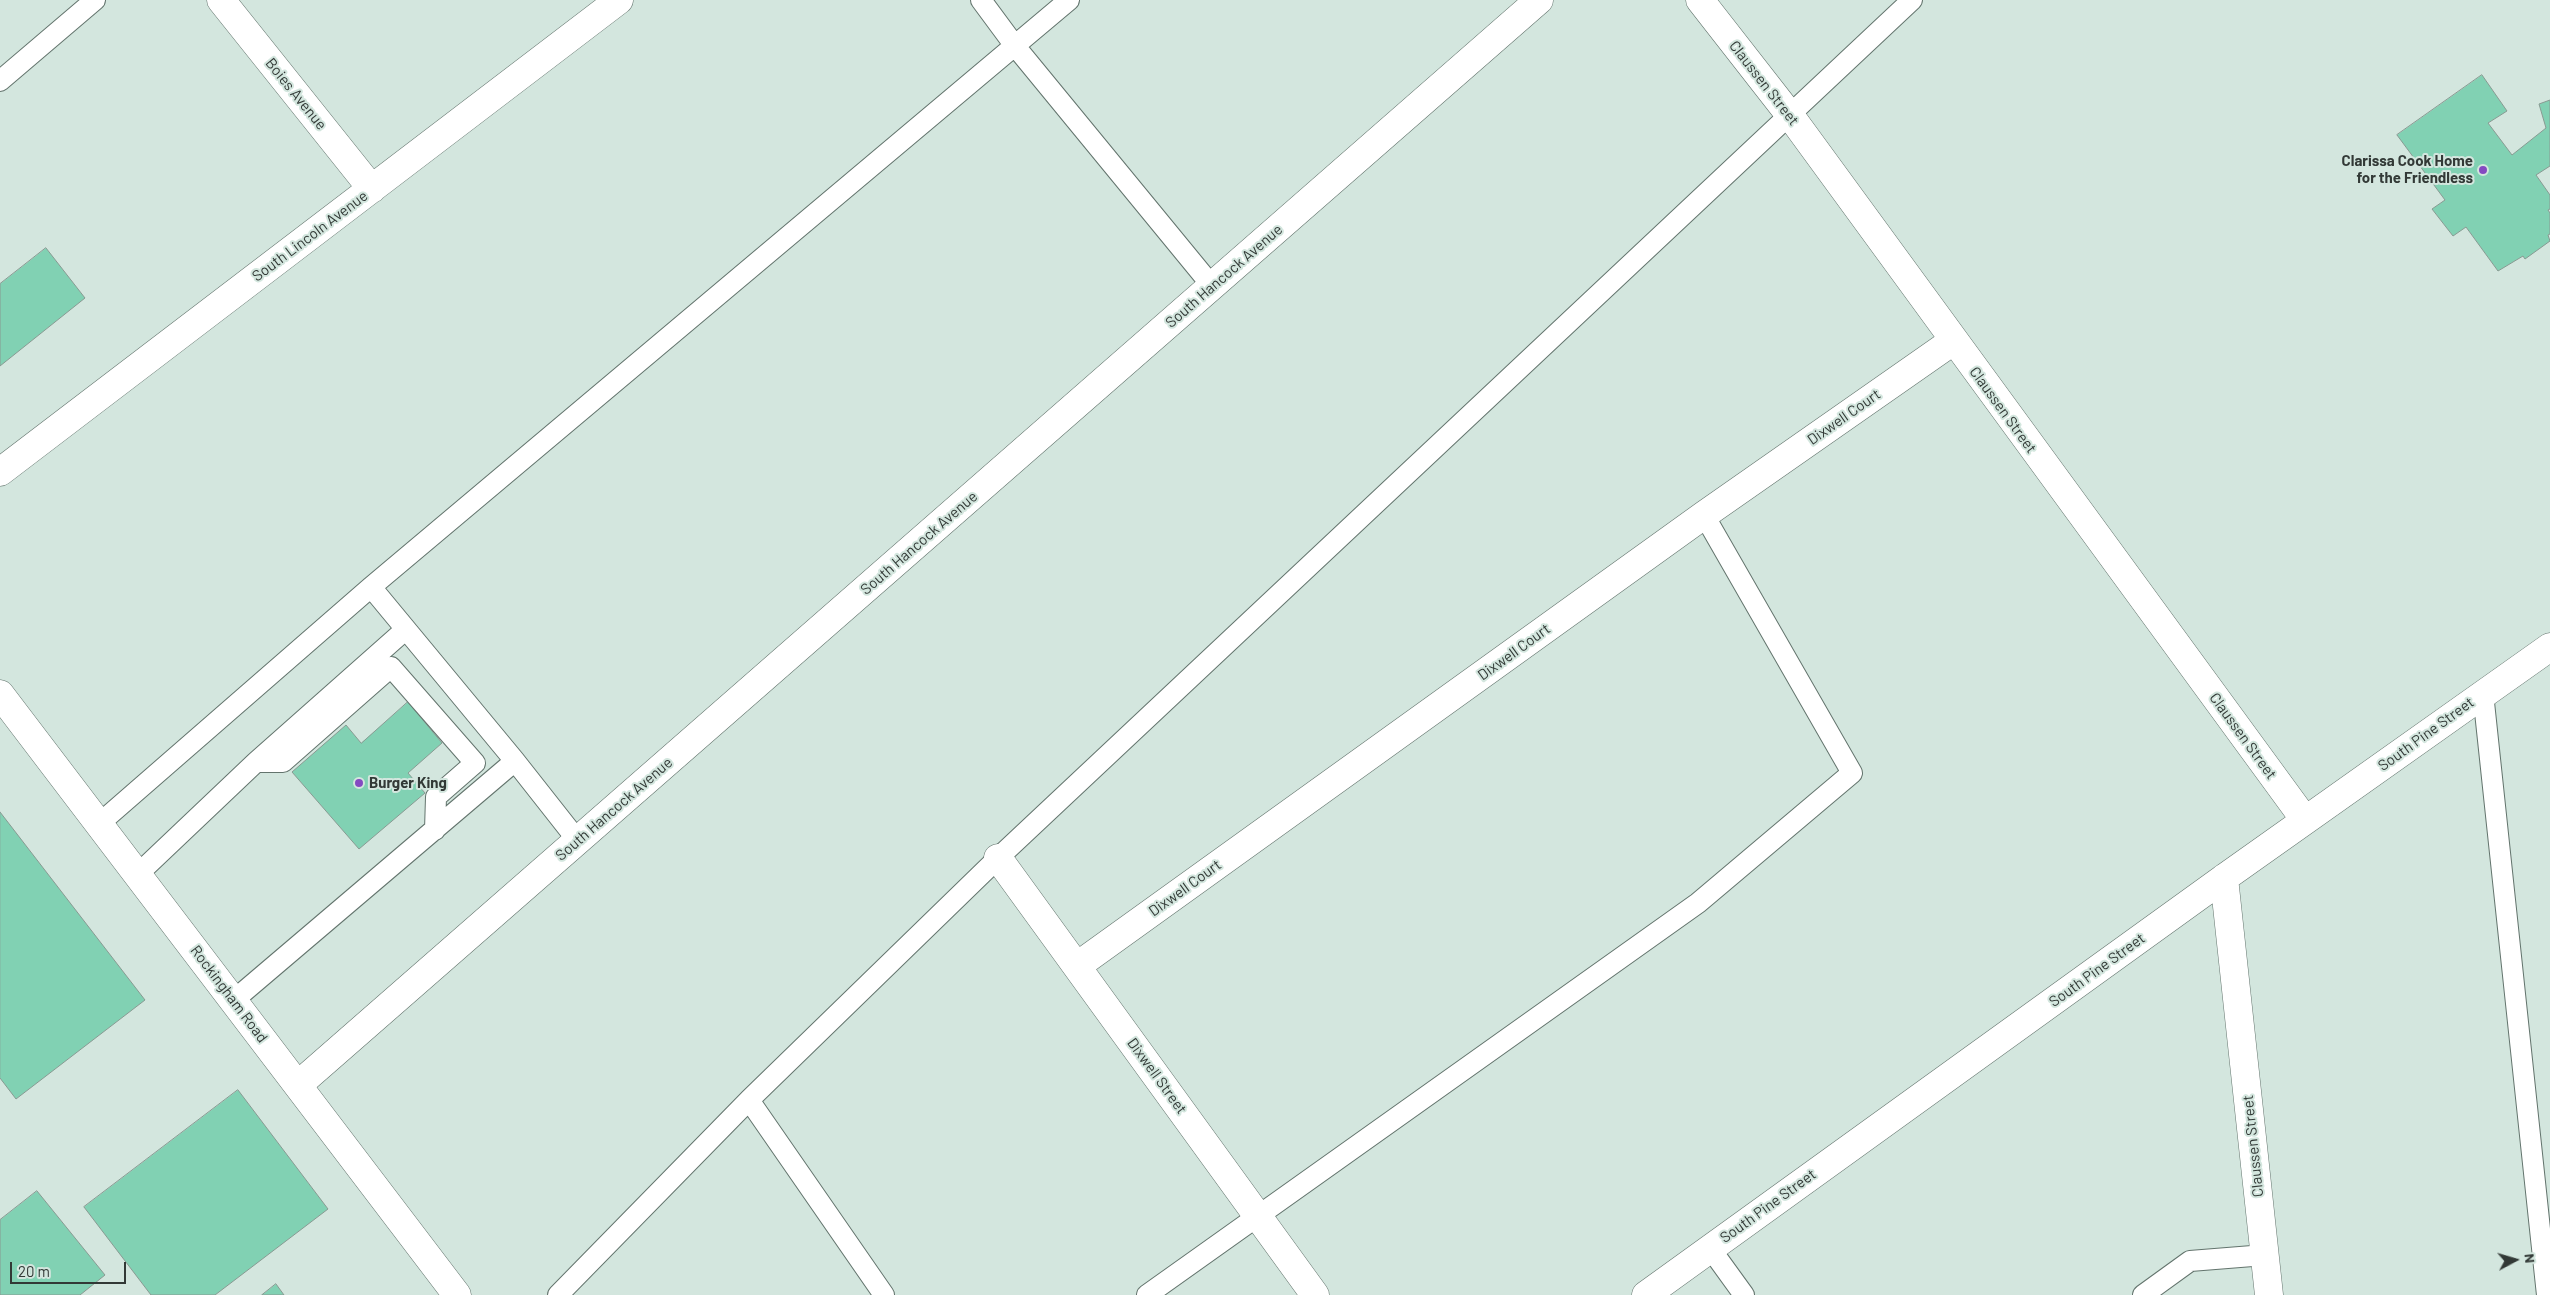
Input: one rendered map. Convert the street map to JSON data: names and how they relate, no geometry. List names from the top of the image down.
{
  "streets": {
    "street": [
      "Claussen Street",
      "Boies Avenue",
      "South Lincoln Avenue",
      "South Hancock Avenue",
      "Dixwell Court",
      "South Pine Street",
      "Rockingham Road",
      "Dixwell Street"
    ]
  },
  "crossings": [
    ["Claussen Street", "Dixwell Court"],
    ["Claussen Street", "South Pine Street"],
    ["Boies Avenue", "South Lincoln Avenue"],
    ["South Hancock Avenue", "Rockingham Road"],
    ["Dixwell Court", "Dixwell Street"]
  ],
  "places": ["Clarissa Cook Home for the Friendless", "Burger King"],
  "scale_bar": "20 m",
  "north": "right"
}
